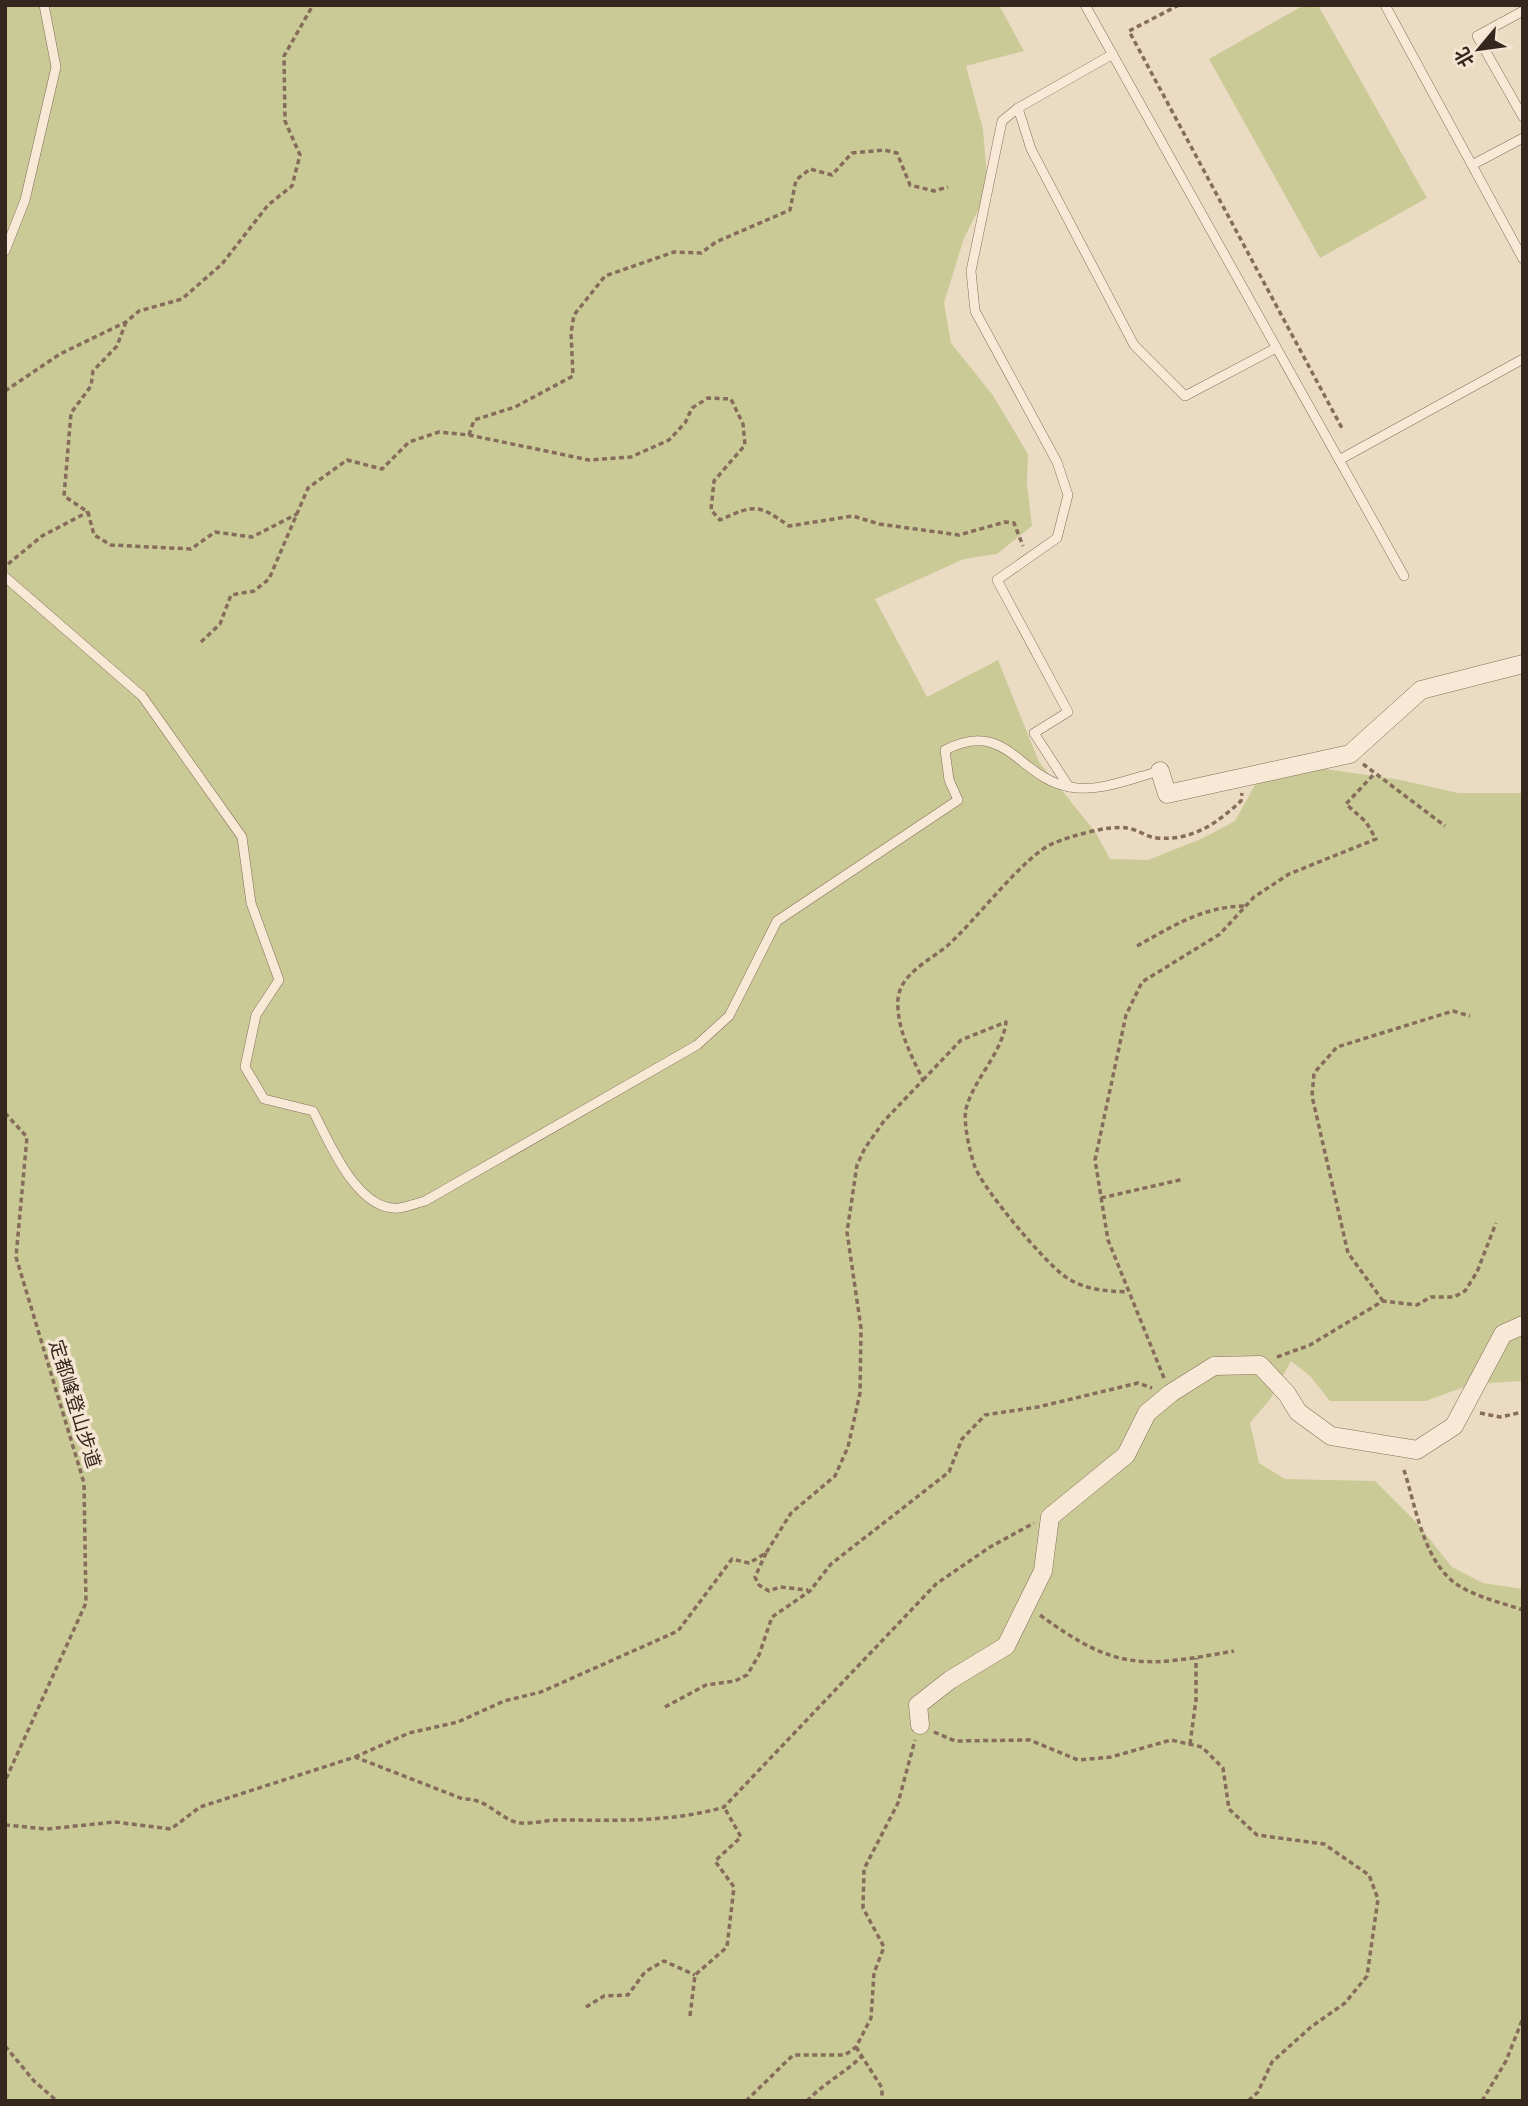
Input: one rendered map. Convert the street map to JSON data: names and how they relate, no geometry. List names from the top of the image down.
{
  "streets": {
    "path": ["定都峰登山步道"]
  },
  "north": "bottom left"
}
